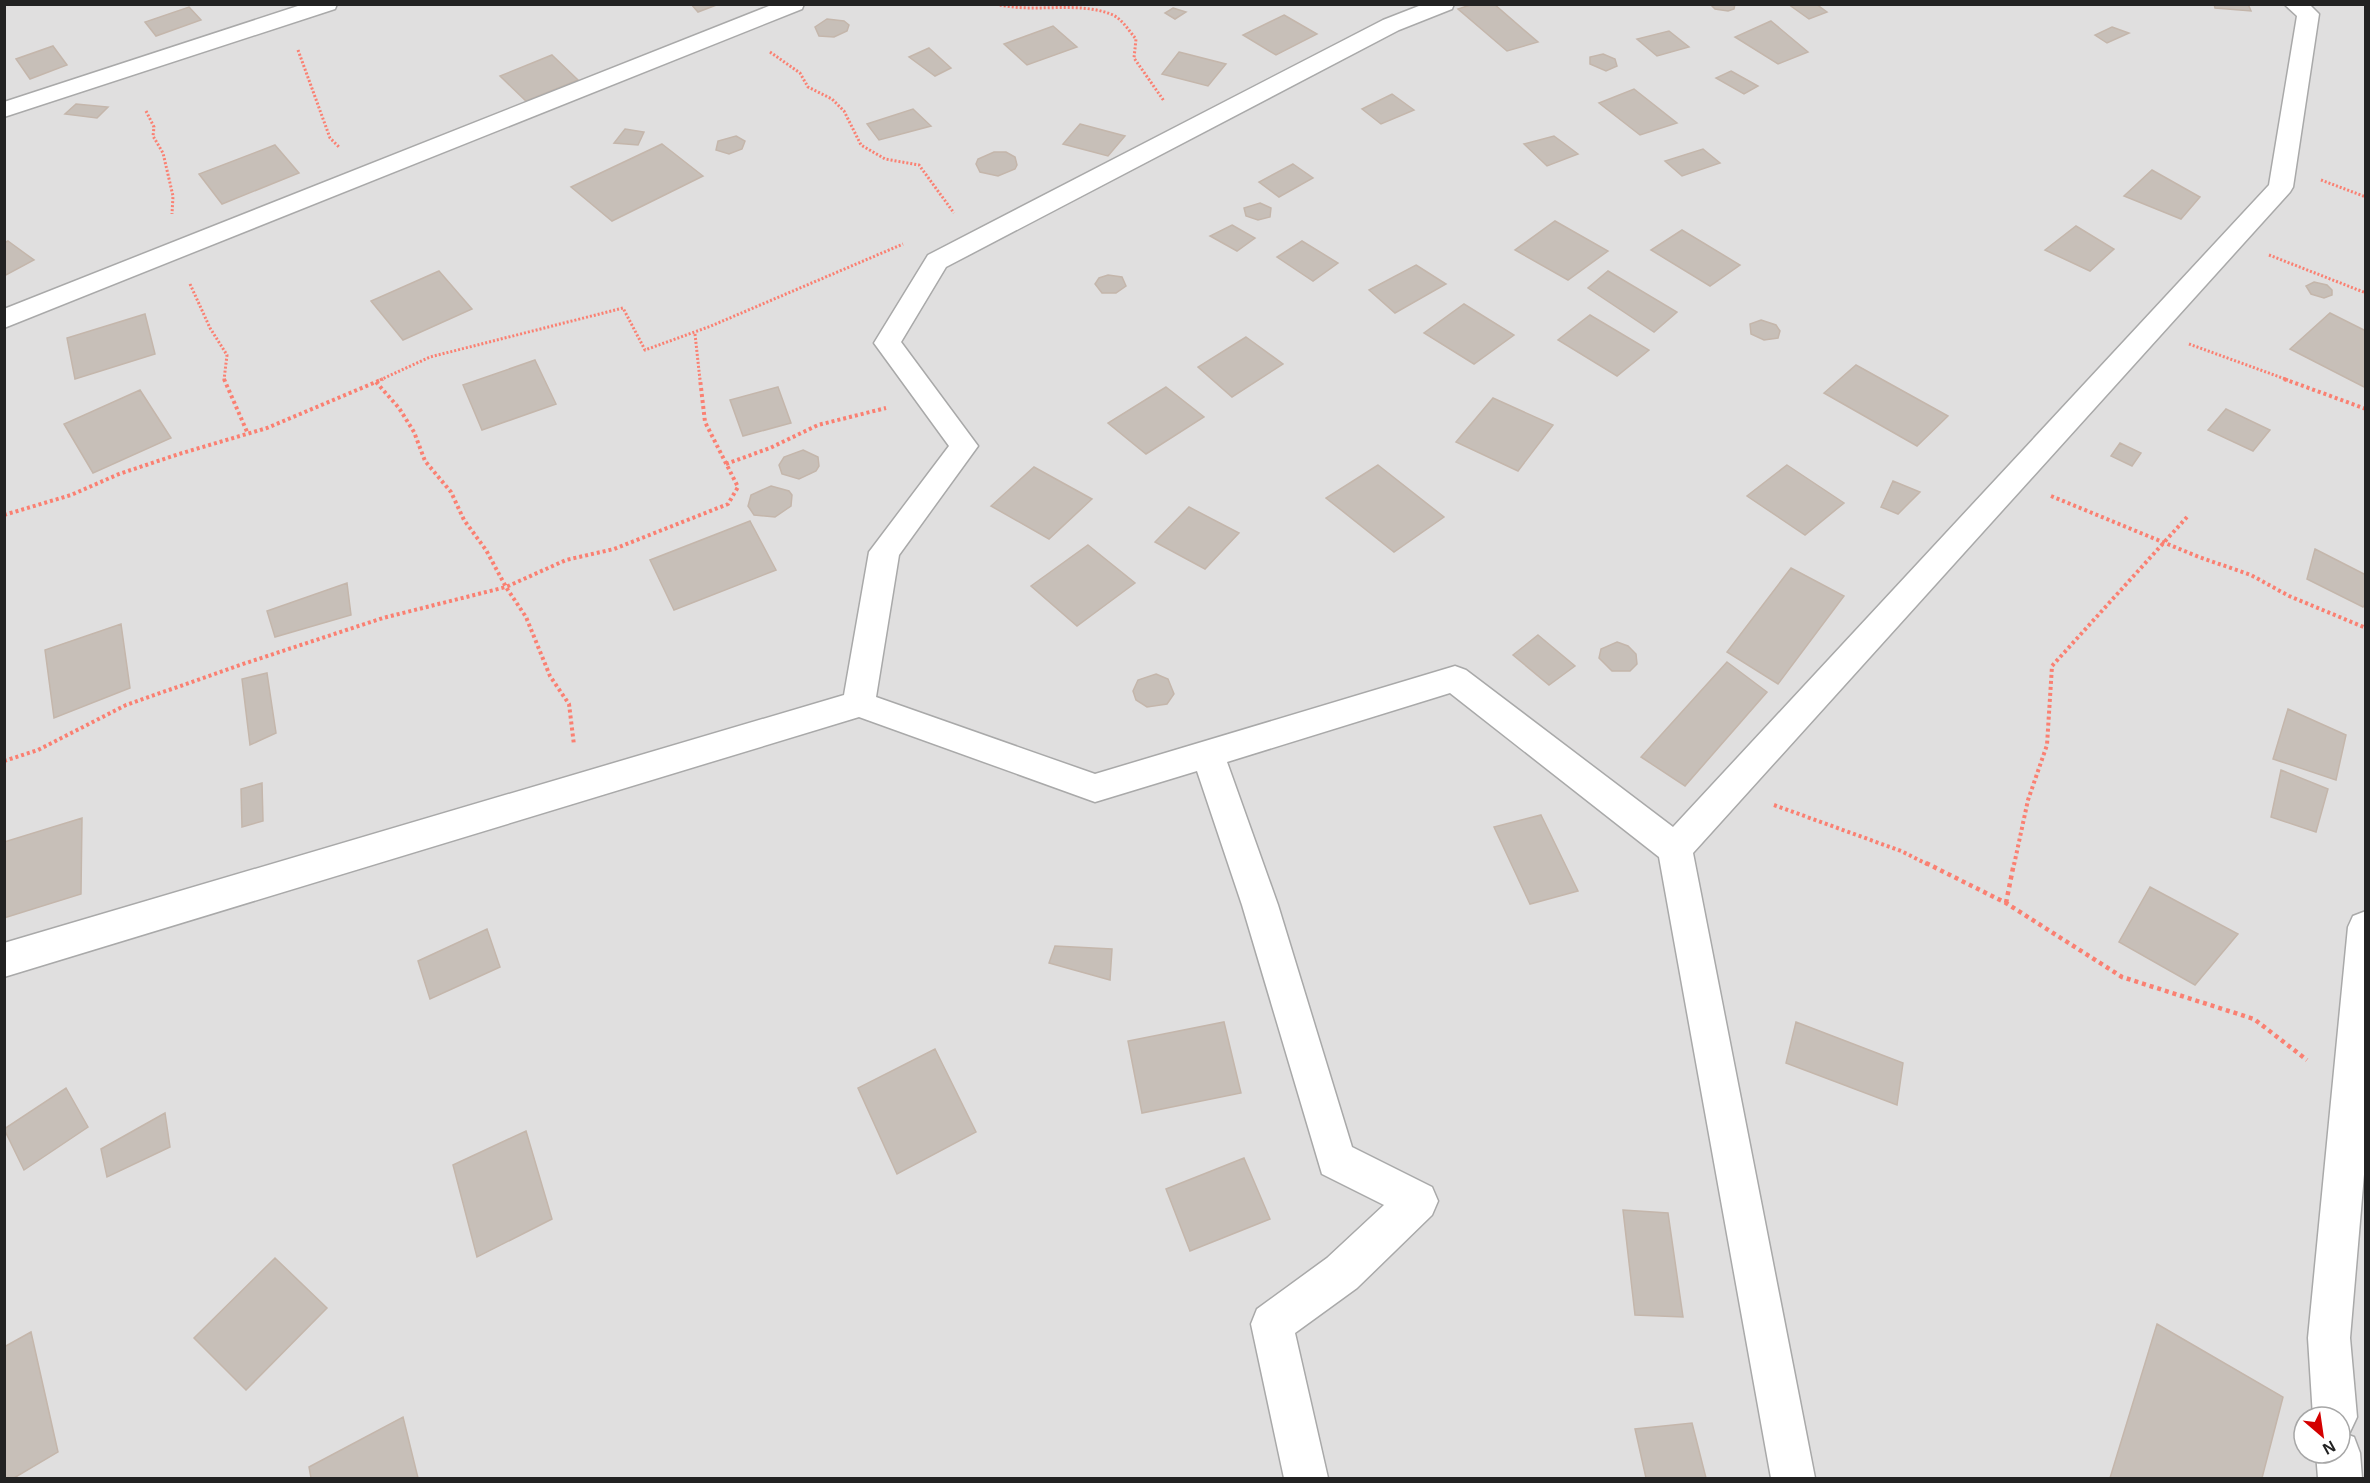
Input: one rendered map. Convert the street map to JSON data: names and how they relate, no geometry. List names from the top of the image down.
{
  "north": "bottom right"
}
